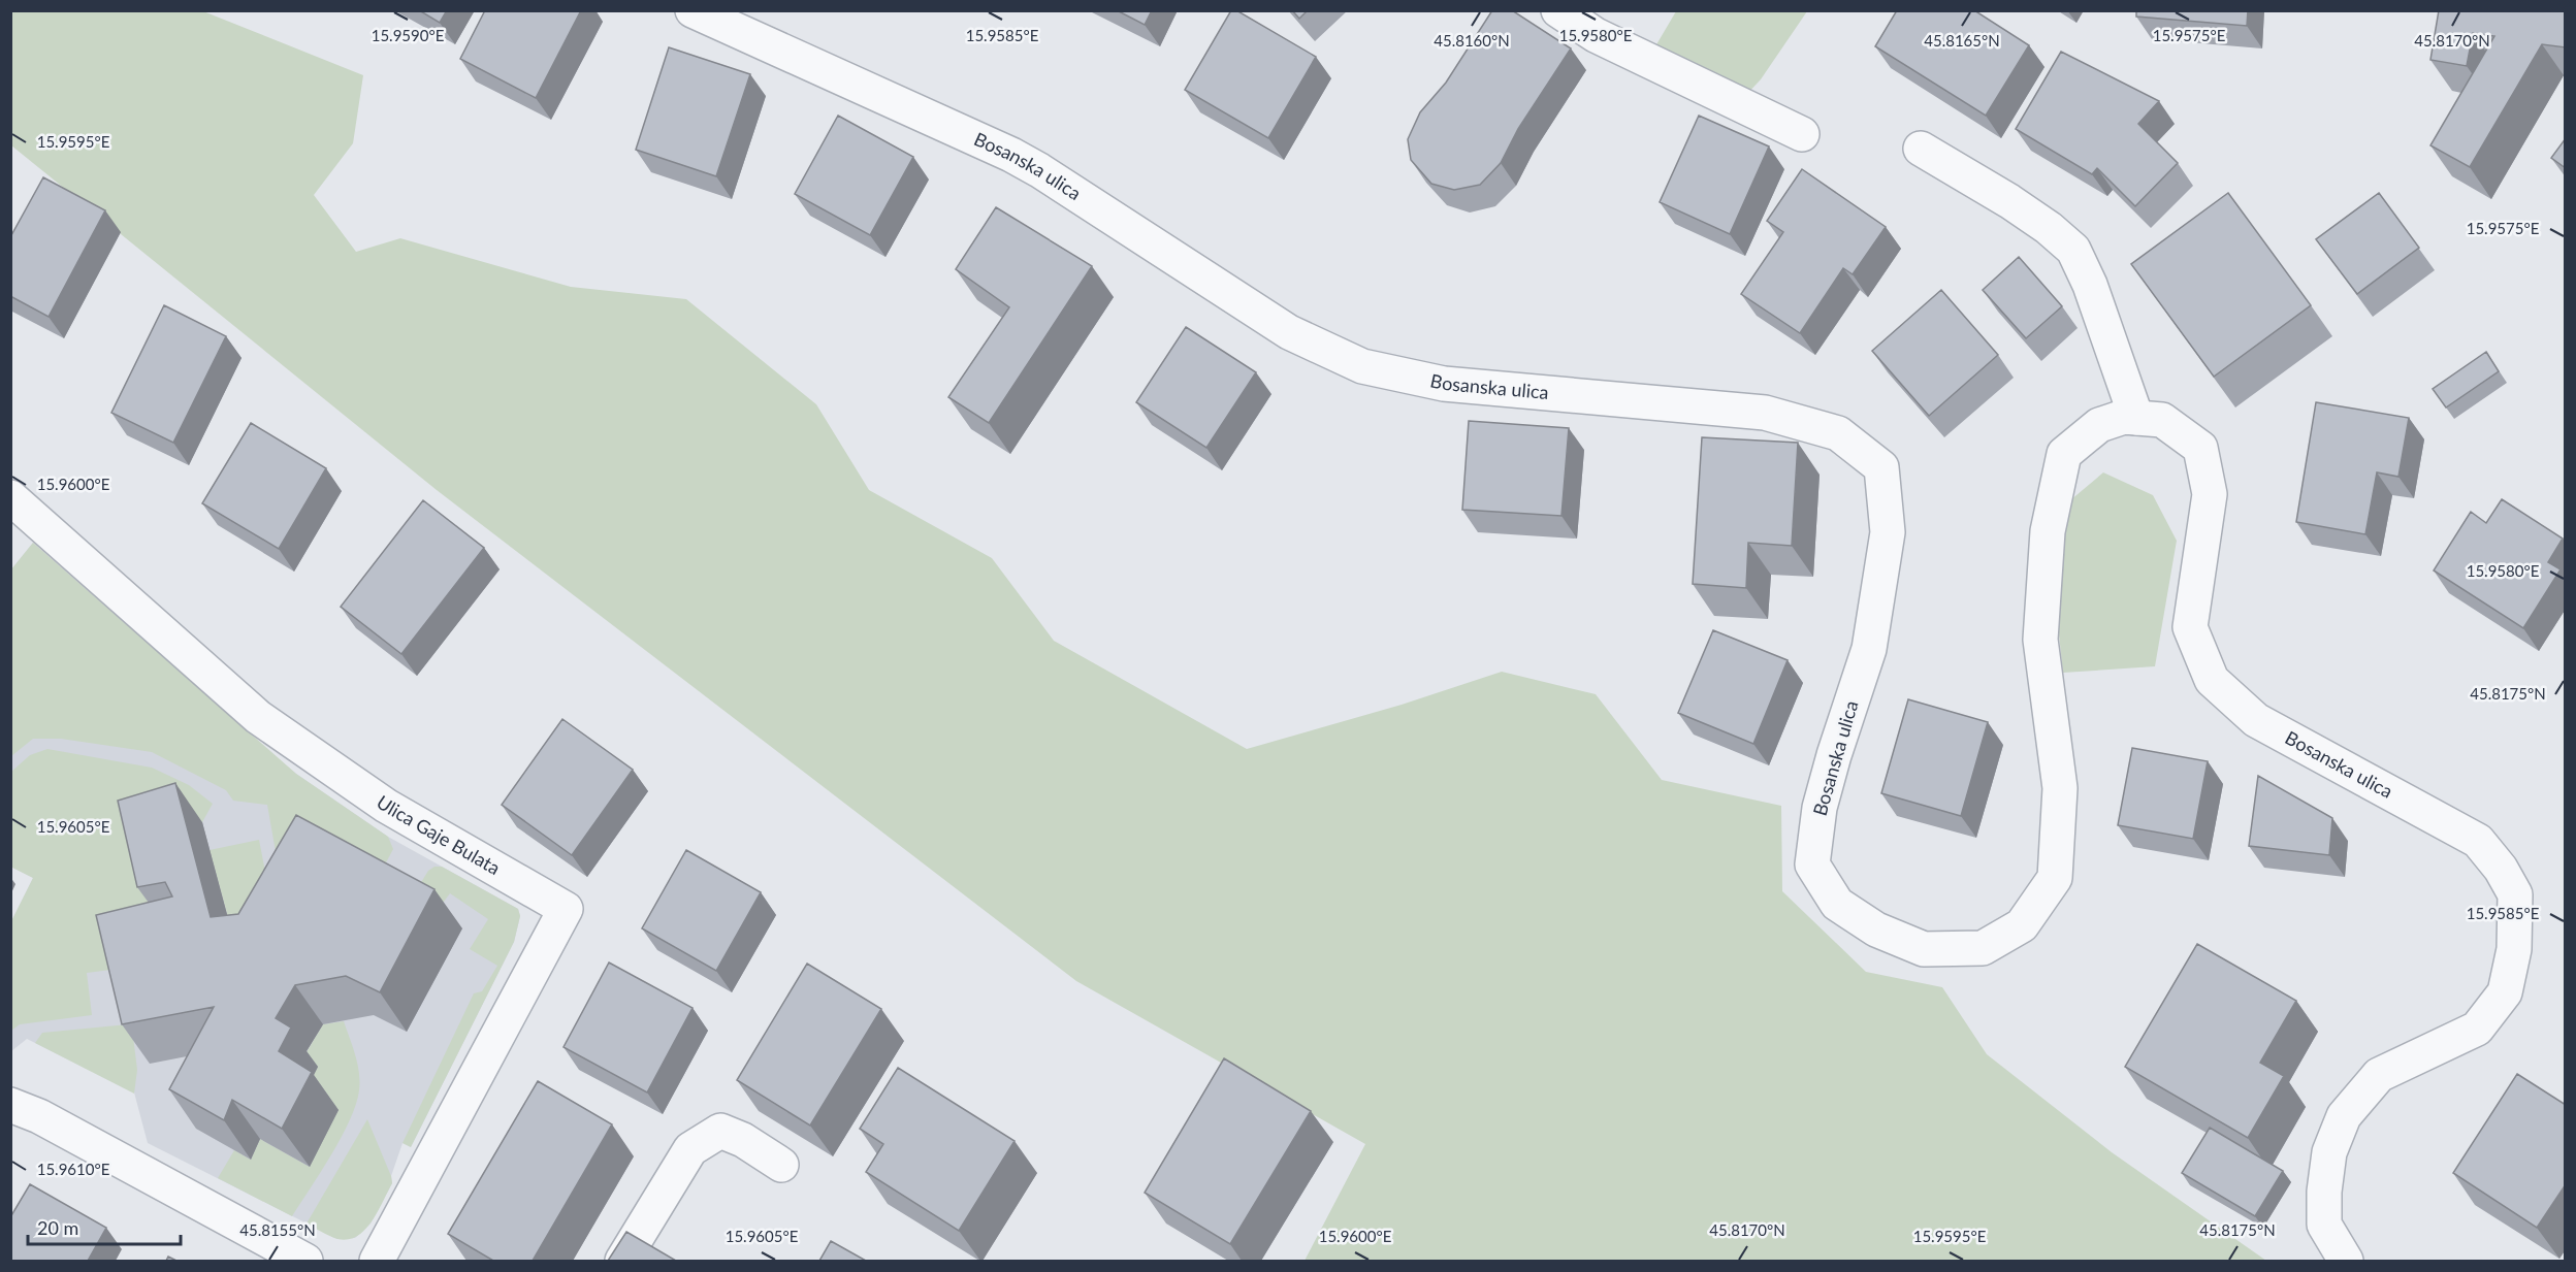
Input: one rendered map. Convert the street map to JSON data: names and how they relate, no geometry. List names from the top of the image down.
{
  "streets": {
    "street": ["Bosanska ulica", "Ulica Gaje Bulata"]
  },
  "scale_bar": "20 m",
  "coordinates": [
    "15.9590°E",
    "15.9585°E",
    "15.9580°E",
    "15.9575°E",
    "45.8160°N",
    "45.8165°N",
    "45.8170°N",
    "15.9595°E",
    "15.9600°E",
    "45.8175°N",
    "15.9605°E",
    "15.9610°E",
    "45.8155°N"
  ]
}
